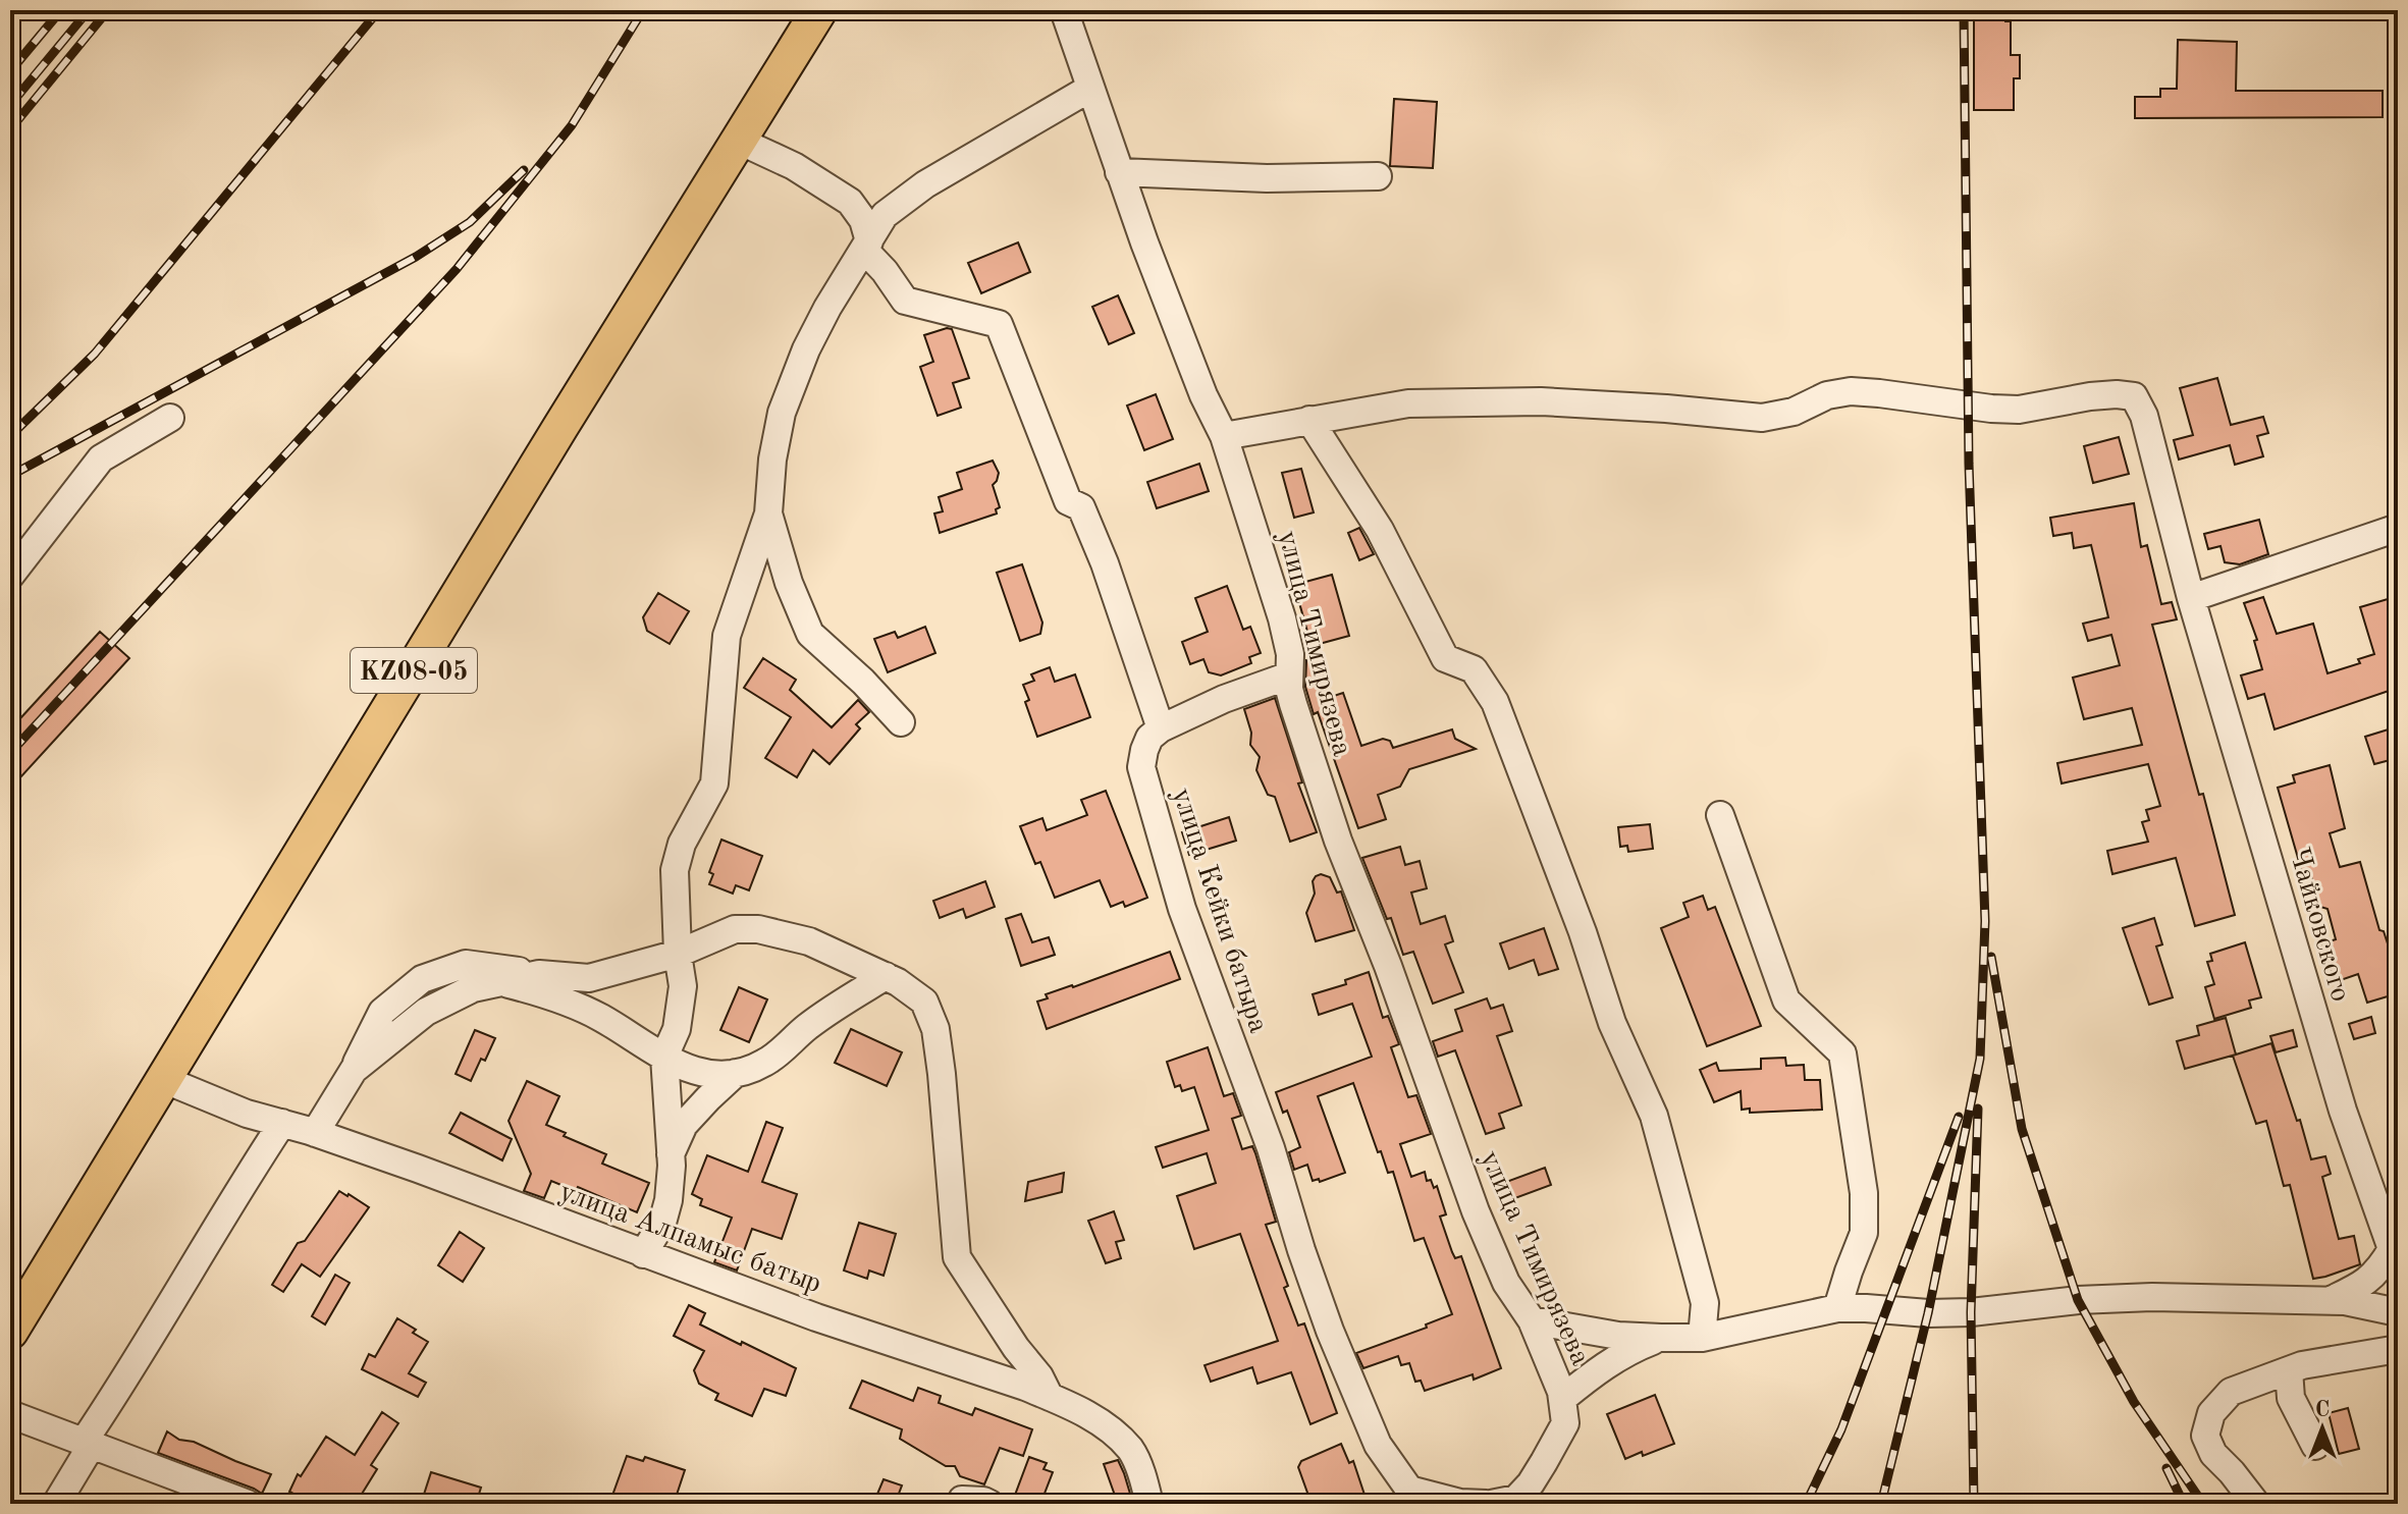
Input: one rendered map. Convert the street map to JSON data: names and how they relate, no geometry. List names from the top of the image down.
{
  "streets": {
    "main road": ["KZ08-05"],
    "street": [
      "улица Тимирязева",
      "улица Кейки батыра",
      "Чайковского",
      "улица Алпамыс батыр"
    ]
  },
  "crossings": [
    ["KZ08-05", "улица Алпамыс батыр"]
  ],
  "north": "top"
}
